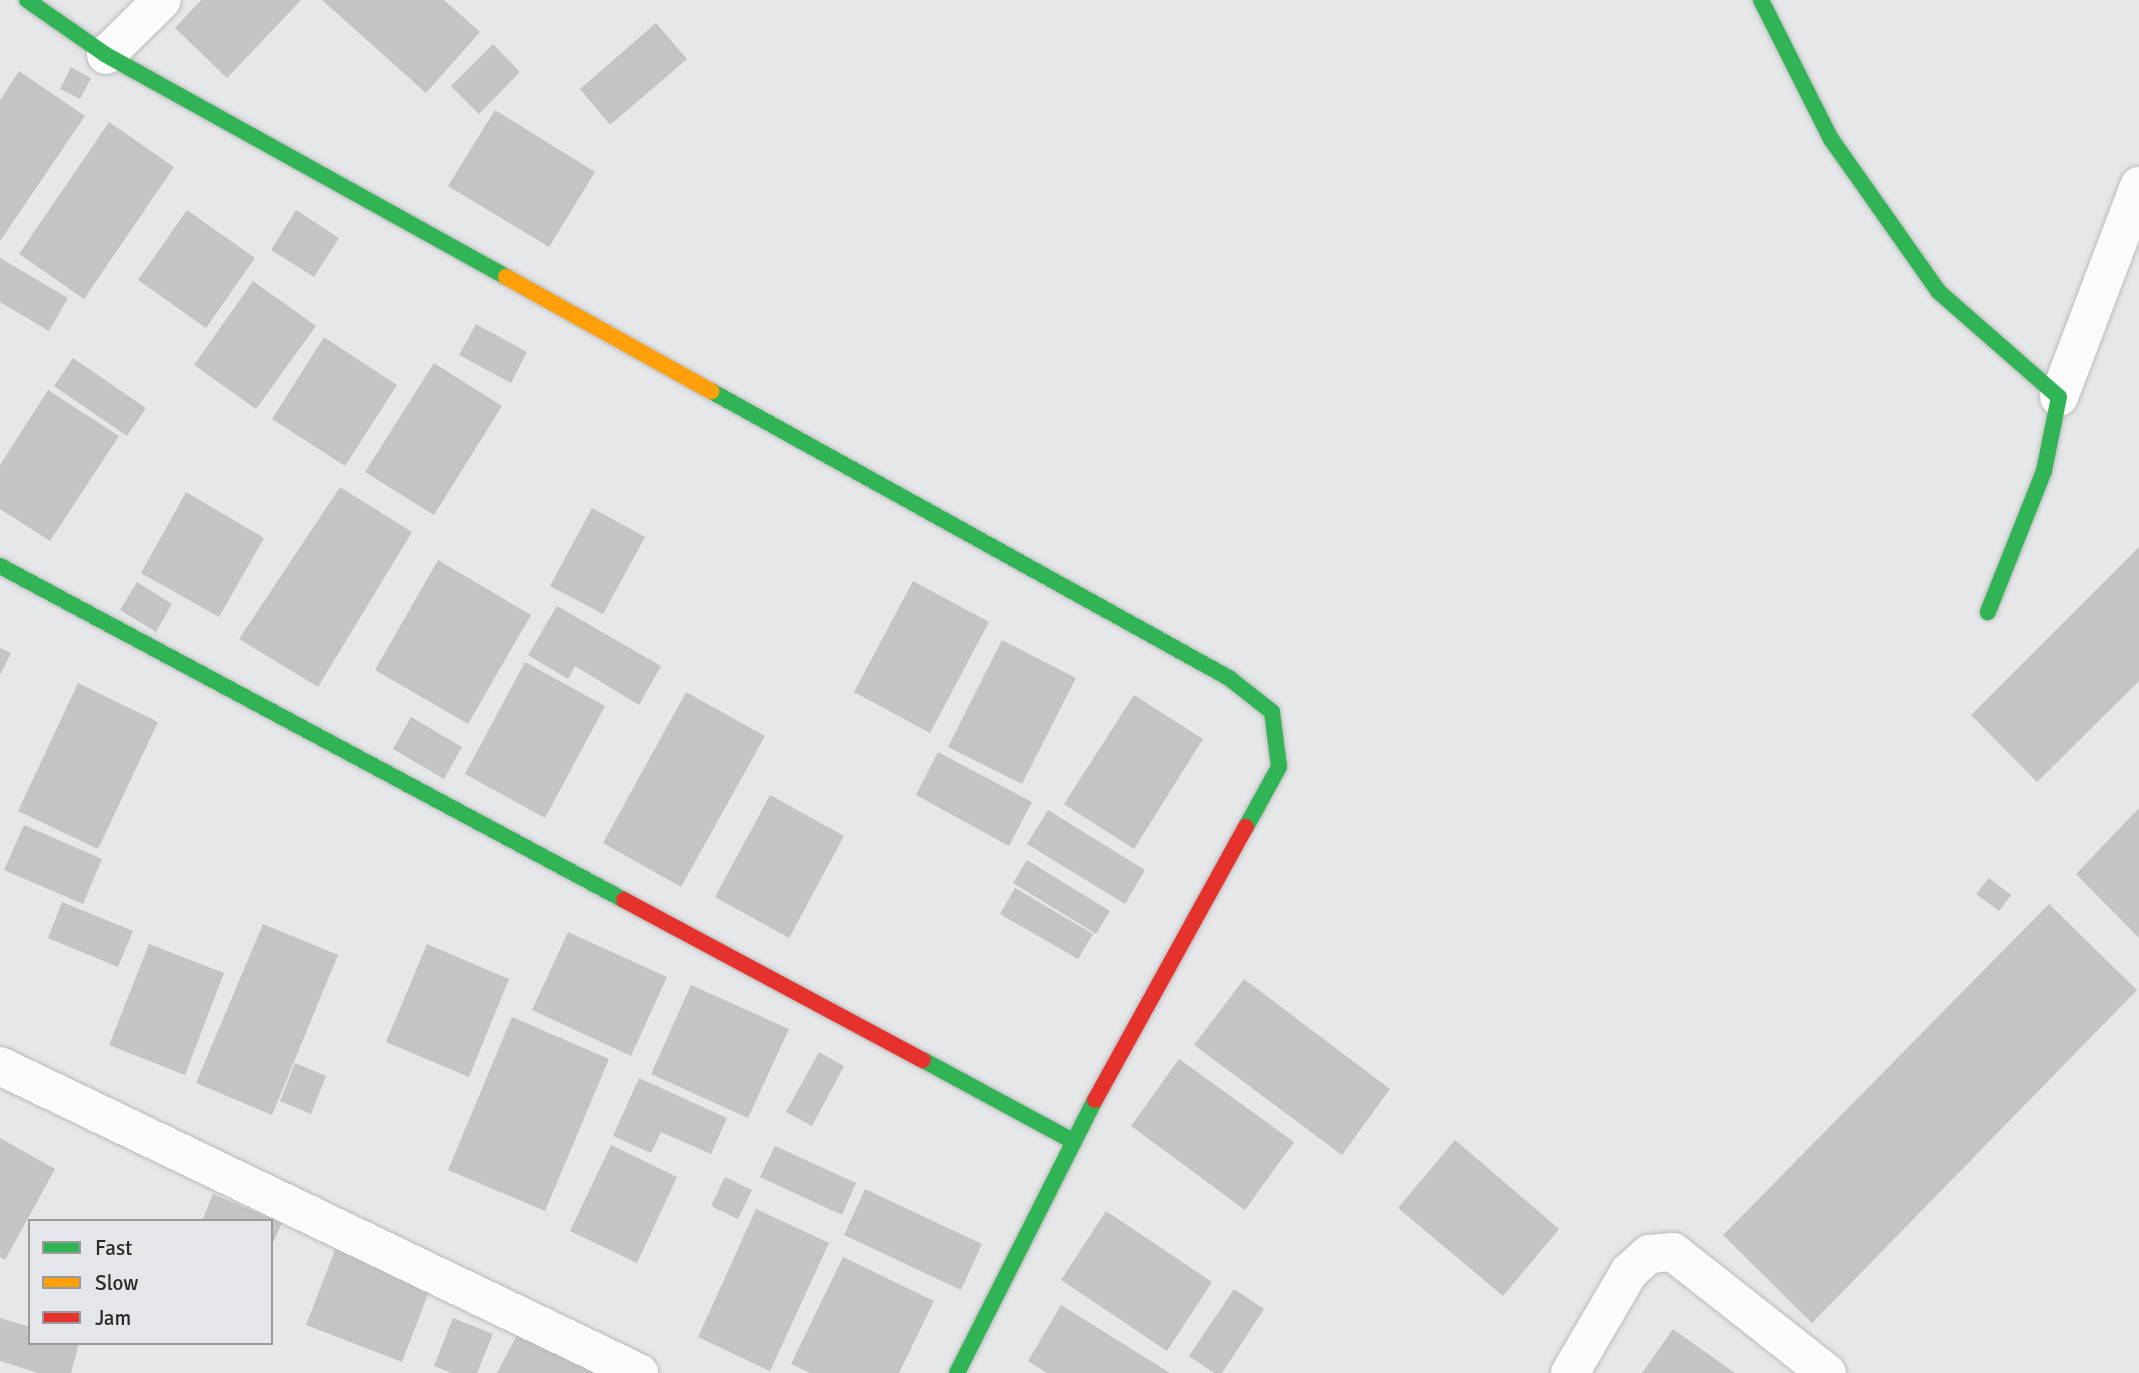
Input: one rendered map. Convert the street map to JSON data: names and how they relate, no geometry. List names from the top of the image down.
{
  "legend": ["Fast", "Slow", "Jam"]
}
